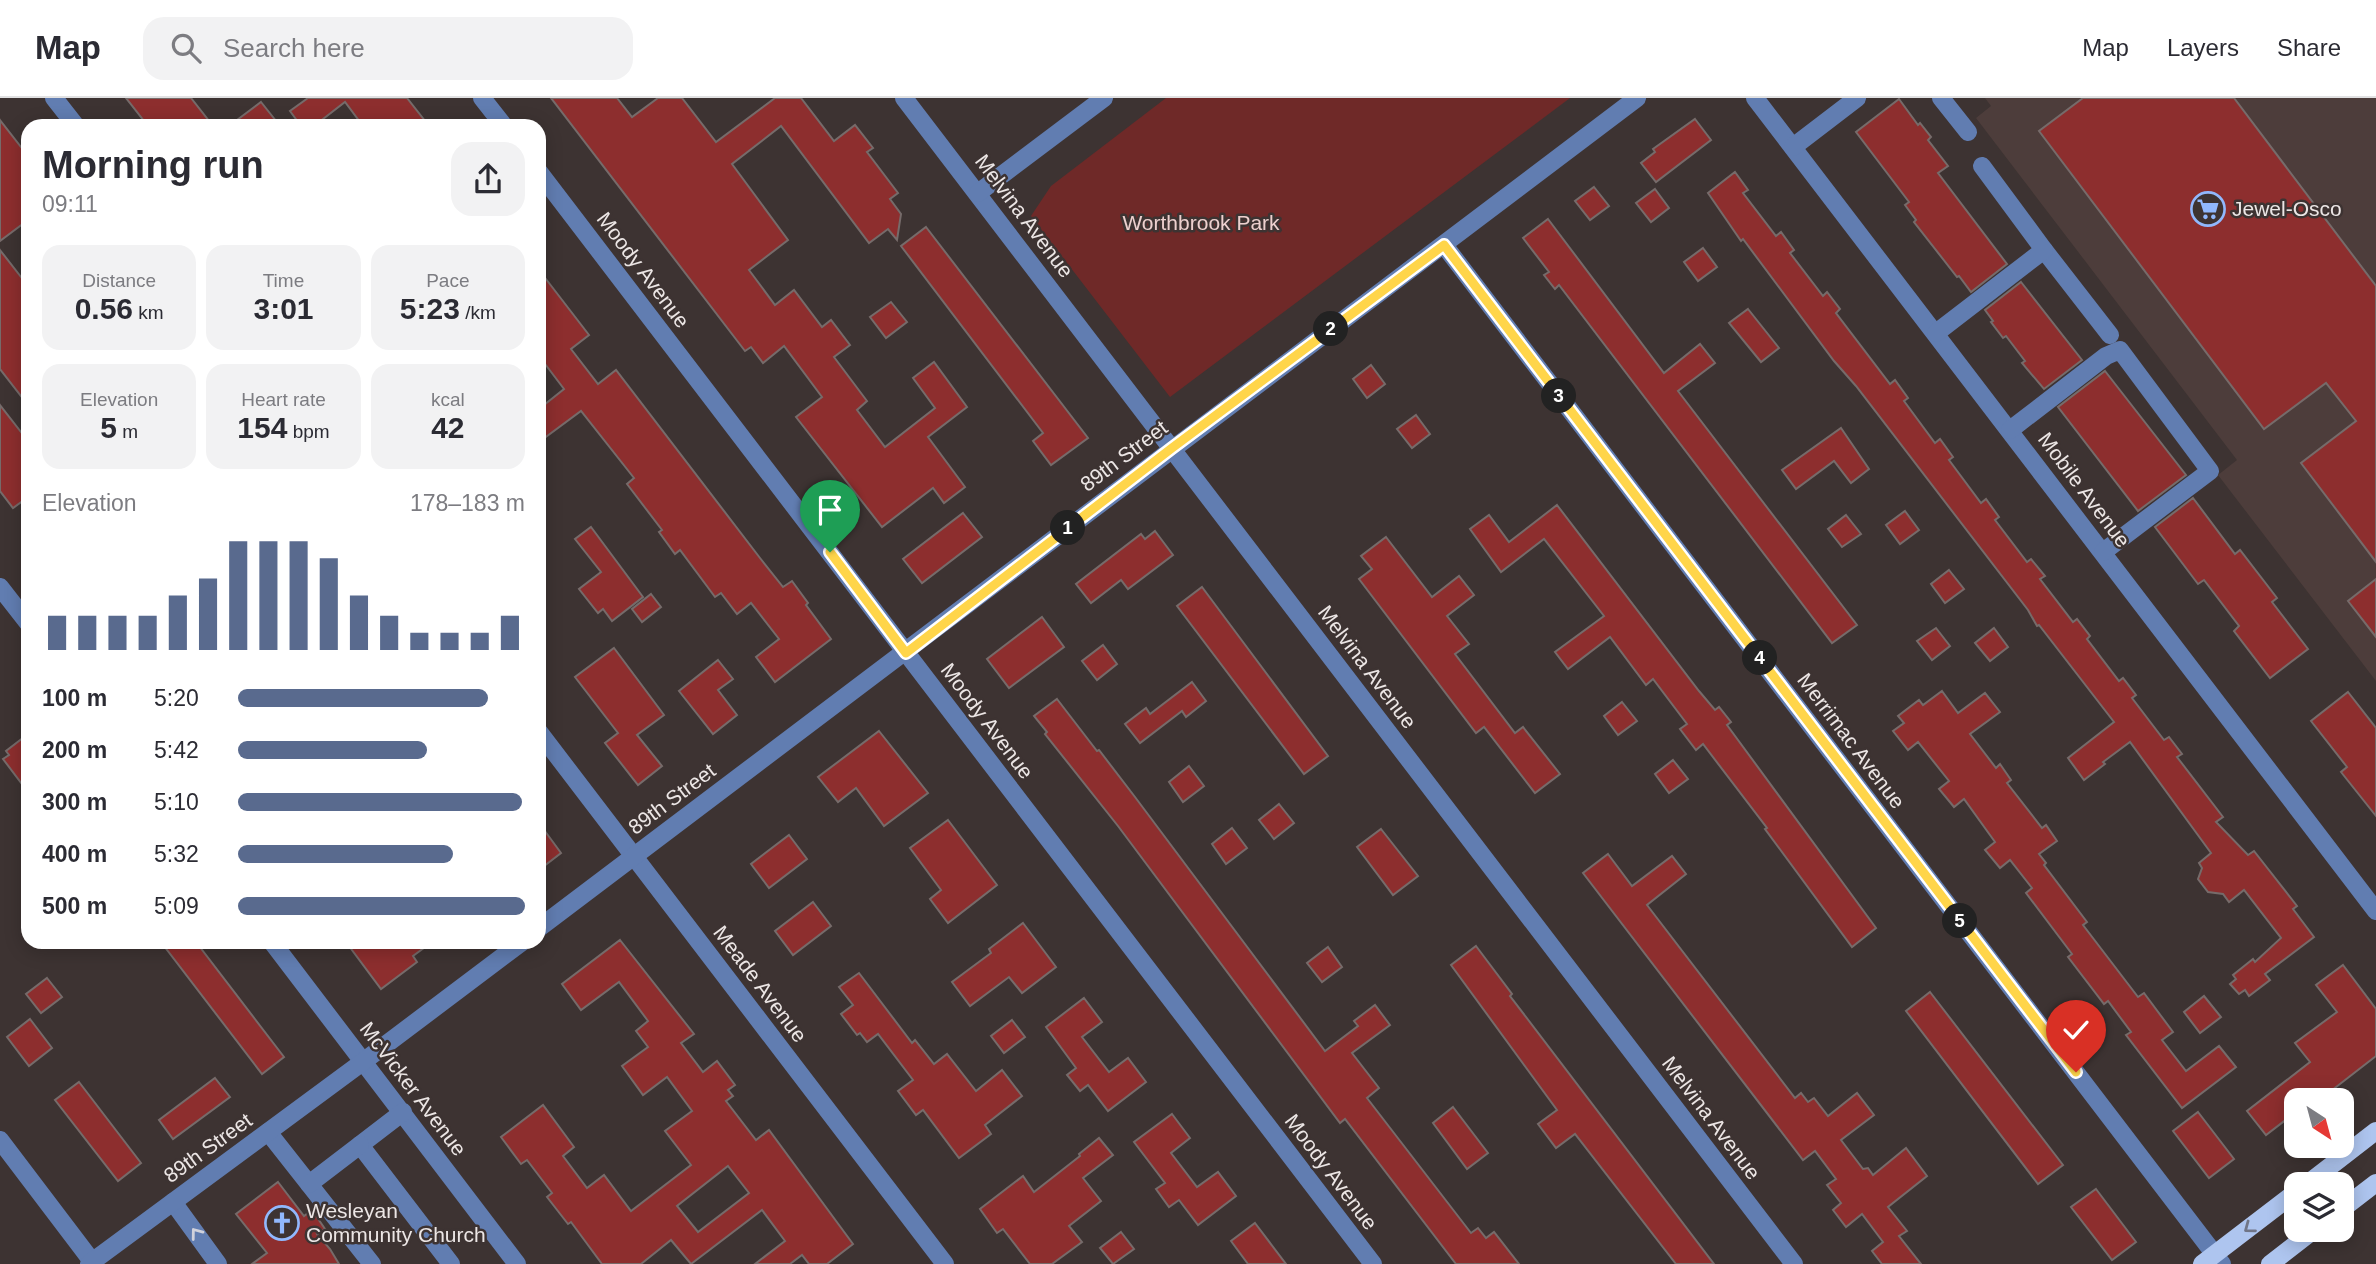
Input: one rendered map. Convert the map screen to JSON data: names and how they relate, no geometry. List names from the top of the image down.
{
  "streets": {
    "street": [
      "Melvina Avenue",
      "Moody Avenue",
      "89th Street",
      "Mobile Avenue",
      "Merrimac Avenue",
      "Meade Avenue",
      "McVicker Avenue"
    ]
  },
  "crossings": [
    ["Melvina Avenue", "89th Street"],
    ["Moody Avenue", "89th Street"],
    ["89th Street", "Merrimac Avenue"],
    ["89th Street", "Meade Avenue"],
    ["89th Street", "McVicker Avenue"]
  ],
  "parks": ["Worthbrook Park"],
  "places": {
    "supermarket": ["Jewel-Osco"],
    "church": ["Wesleyan Community Church"]
  },
  "north": "bottom right",
  "page": {
    "header": "Map",
    "search": "Search here",
    "nav": ["Map", "Layers", "Share"],
    "heading": ["Morning run", "09:11"],
    "stats": [
      ["Distance", "0.56 km"],
      ["Time", "3:01"],
      ["Pace", "5:23 /km"],
      ["Elevation", "5 m"],
      ["Heart rate", "154 bpm"],
      ["kcal", "42"]
    ],
    "pins": [
      "2",
      "3",
      "1",
      "4",
      "5"
    ],
    "chart": ["Elevation", "178–183 m"],
    "list": [
      {
        "name": "100 m",
        "note": "5:20"
      },
      {
        "name": "200 m",
        "note": "5:42"
      },
      {
        "name": "300 m",
        "note": "5:10"
      },
      {
        "name": "400 m",
        "note": "5:32"
      },
      {
        "name": "500 m",
        "note": "5:09"
      }
    ]
  }
}
